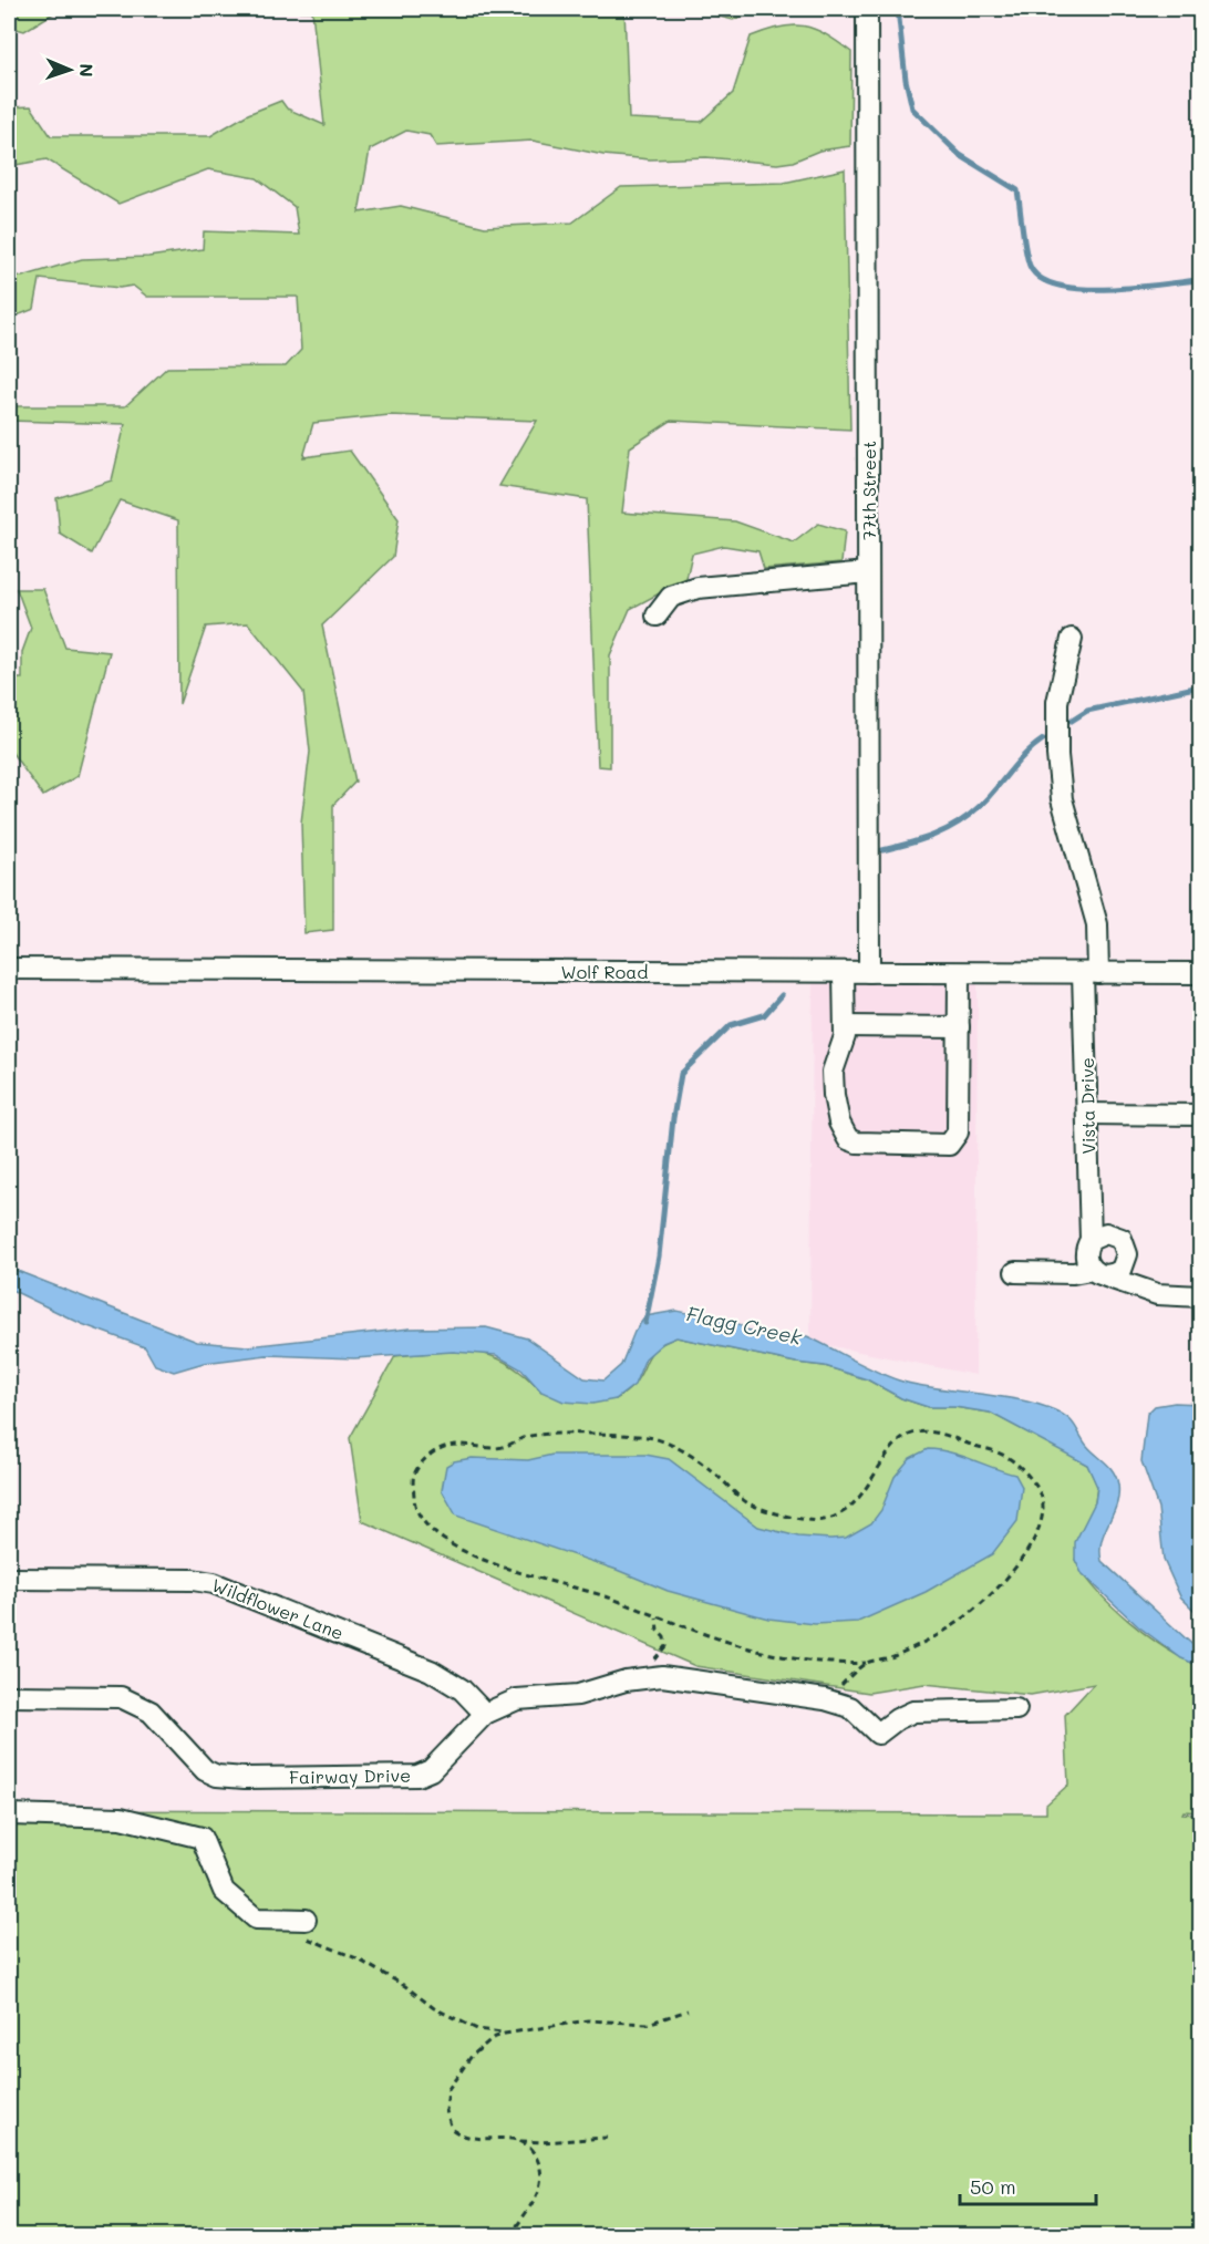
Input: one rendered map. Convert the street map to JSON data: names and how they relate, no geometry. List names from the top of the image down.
{
  "streets": {
    "street": [
      "77th Street",
      "Wolf Road",
      "Vista Drive",
      "Wildflower Lane",
      "Fairway Drive"
    ]
  },
  "crossings": [
    ["77th Street", "Wolf Road"],
    ["Wolf Road", "Vista Drive"],
    ["Wildflower Lane", "Fairway Drive"]
  ],
  "water": ["Flagg Creek"],
  "scale_bar": "50 m",
  "north": "right"
}
